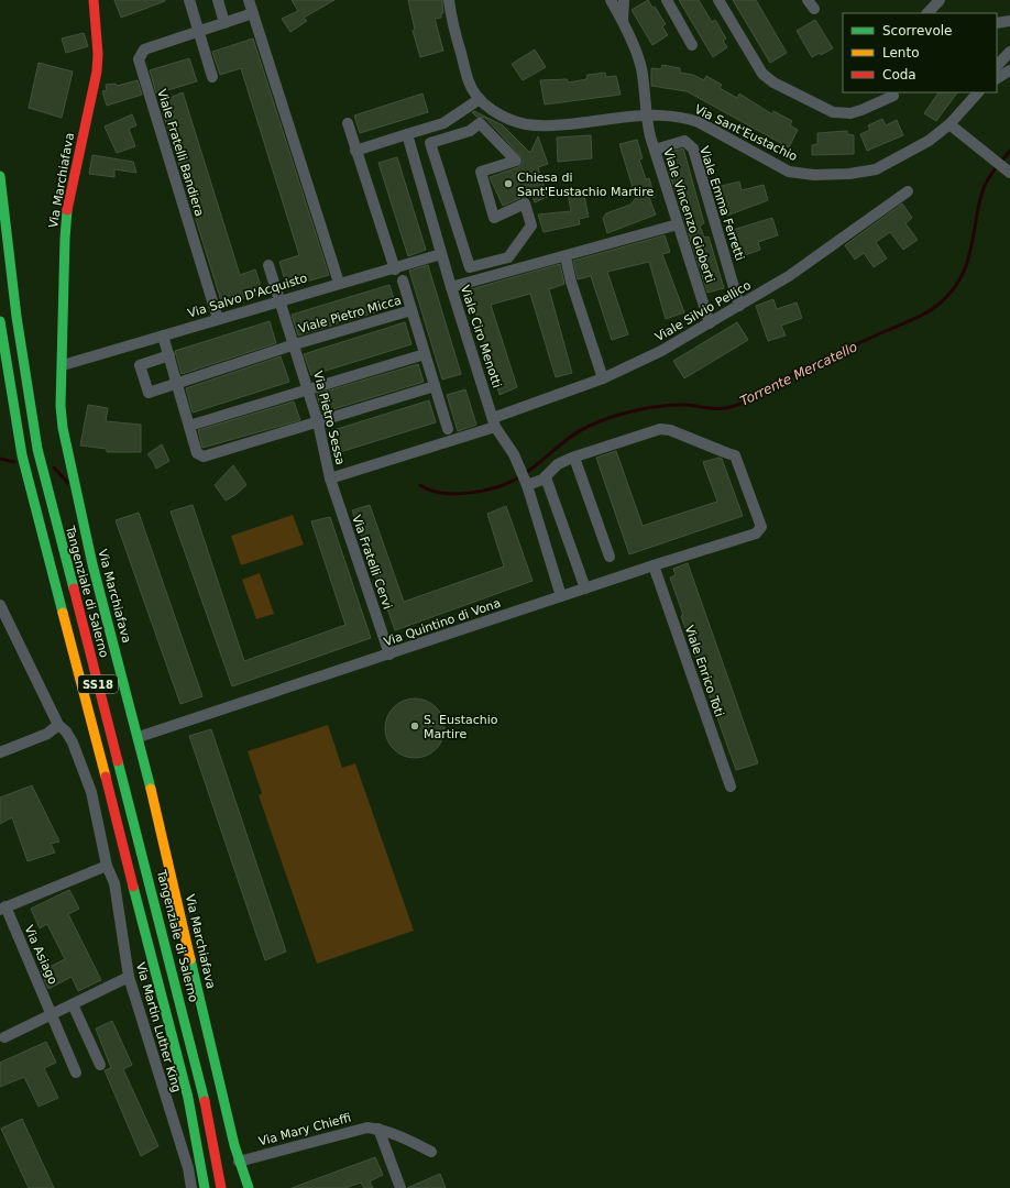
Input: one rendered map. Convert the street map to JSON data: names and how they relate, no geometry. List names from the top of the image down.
{
  "streets": {
    "main road": ["Via Marchiafava", "Tangenziale di Salerno", "SS18"],
    "street": [
      "Via Sant'Eustachio",
      "Viale Fratelli Bandiera",
      "Viale Emma Ferretti",
      "Viale Vincenzo Gioberti",
      "Via Salvo D'Acquisto",
      "Viale Silvio Pellico",
      "Viale Pietro Micca",
      "Viale Ciro Menotti",
      "Via Pietro Sessa",
      "Via Fratelli Cervi",
      "Via Quintino di Vona",
      "Viale Enrico Toti",
      "Via Asiago",
      "Via Martin Luther King",
      "Via Mary Chieffi"
    ]
  },
  "crossings": [
    ["Via Sant'Eustachio", "Viale Vincenzo Gioberti"],
    ["Viale Fratelli Bandiera", "Via Salvo D'Acquisto"],
    ["Via Marchiafava", "Via Salvo D'Acquisto"],
    ["Via Marchiafava", "Via Quintino di Vona"],
    ["Via Marchiafava", "Via Mary Chieffi"],
    ["Viale Emma Ferretti", "Viale Vincenzo Gioberti"],
    ["Viale Emma Ferretti", "Viale Silvio Pellico"],
    ["Viale Vincenzo Gioberti", "Viale Silvio Pellico"],
    ["Via Salvo D'Acquisto", "Viale Ciro Menotti"],
    ["Via Salvo D'Acquisto", "Via Pietro Sessa"],
    ["Viale Silvio Pellico", "Viale Ciro Menotti"],
    ["Viale Silvio Pellico", "Via Pietro Sessa"],
    ["Viale Pietro Micca", "Via Pietro Sessa"],
    ["Viale Ciro Menotti", "Via Pietro Sessa"],
    ["Viale Ciro Menotti", "Via Quintino di Vona"],
    ["Via Pietro Sessa", "Via Fratelli Cervi"],
    ["Via Fratelli Cervi", "Via Quintino di Vona"],
    ["Via Quintino di Vona", "Viale Enrico Toti"],
    ["Via Asiago", "Via Martin Luther King"]
  ],
  "water": ["Torrente Mercatello"],
  "places": ["Chiesa di Sant'Eustachio Martire", "S. Eustachio Martire"],
  "legend": ["Scorrevole", "Lento", "Coda"]
}
